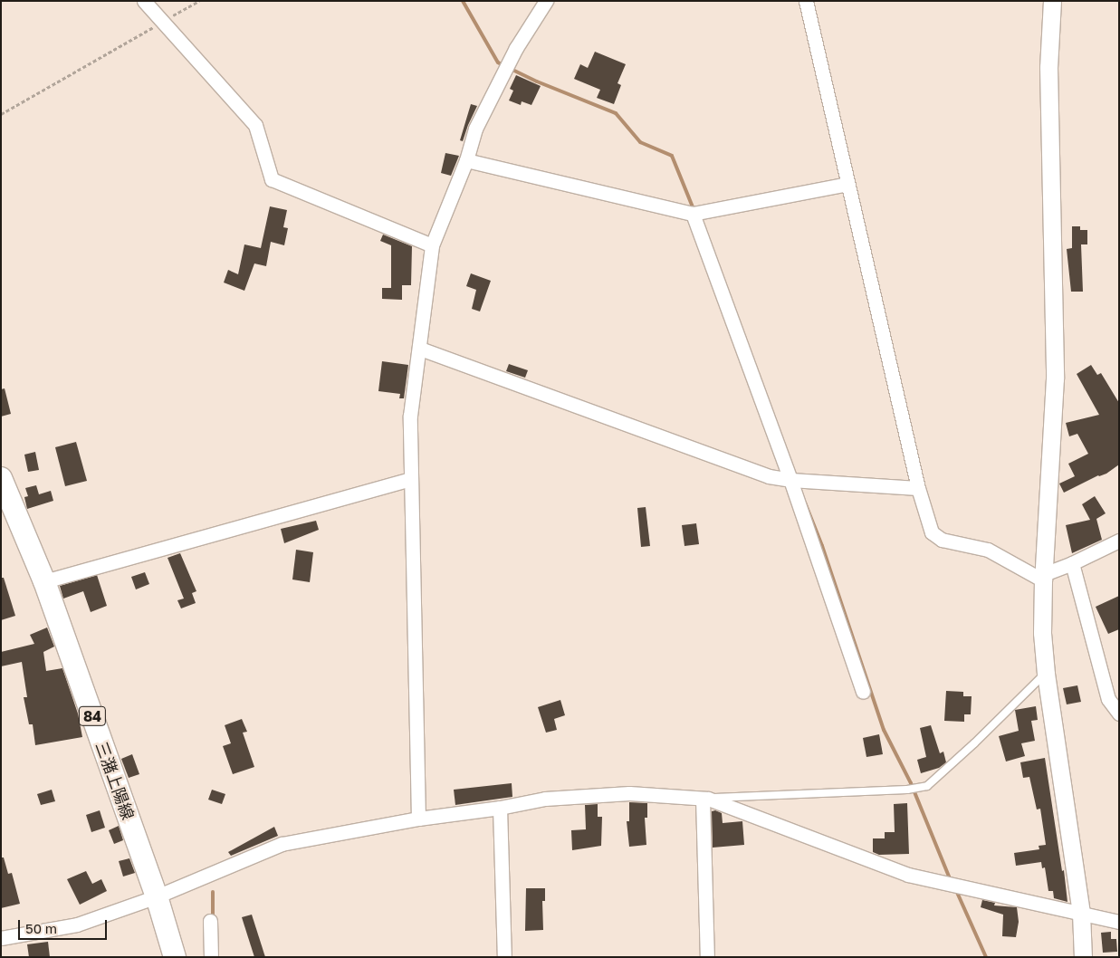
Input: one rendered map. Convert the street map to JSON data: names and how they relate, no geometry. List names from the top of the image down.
{
  "streets": {
    "main road": ["84", "三潴上陽線"]
  },
  "scale_bar": "50 m"
}
